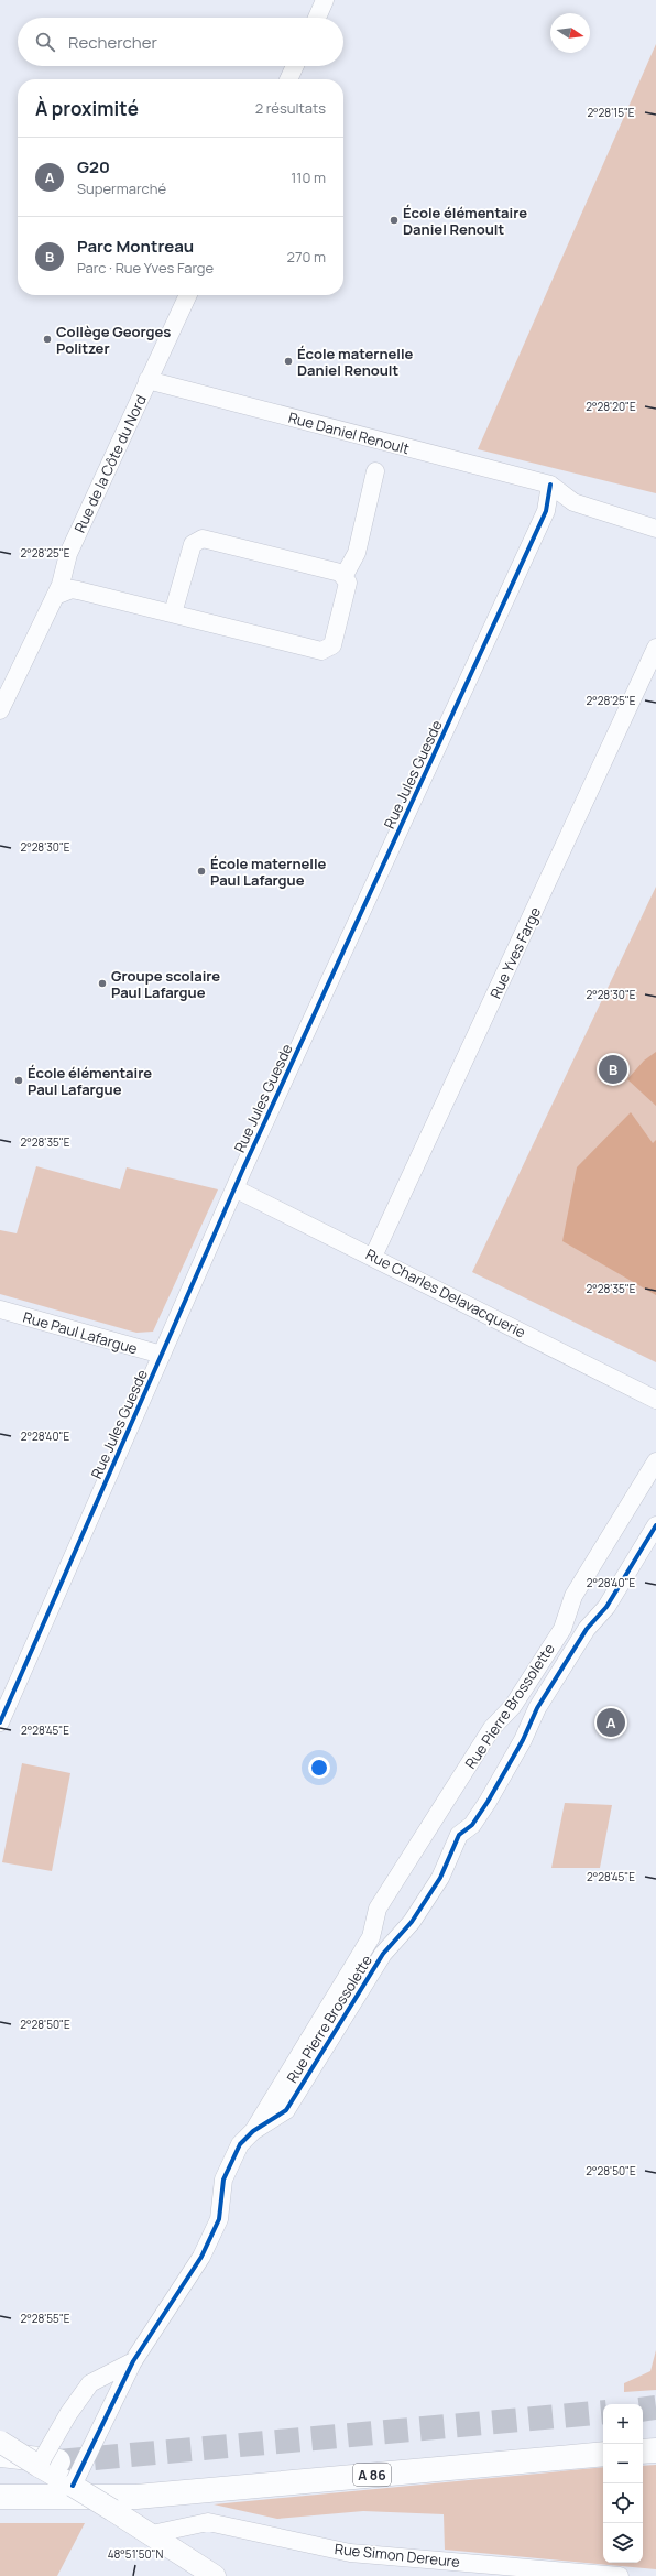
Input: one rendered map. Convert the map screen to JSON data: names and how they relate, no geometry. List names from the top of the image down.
{
  "streets": {
    "highway": ["A 86"],
    "street": [
      "Rue Daniel Renoult",
      "Rue de la Côte du Nord",
      "Rue Jules Guesde",
      "Rue Yves Farge",
      "Rue Charles Delavacquerie",
      "Rue Paul Lafargue",
      "Rue Pierre Brossolette",
      "Rue Simon Dereure"
    ]
  },
  "crossings": [
    ["Rue Daniel Renoult", "Rue de la Côte du Nord"],
    ["Rue Daniel Renoult", "Rue Jules Guesde"],
    ["Rue Jules Guesde", "Rue Charles Delavacquerie"],
    ["Rue Jules Guesde", "Rue Paul Lafargue"],
    ["Rue Yves Farge", "Rue Charles Delavacquerie"]
  ],
  "places": [
    "École élémentaire Daniel Renoult",
    "Collège Georges Politzer",
    "École maternelle Daniel Renoult",
    "École maternelle Paul Lafargue",
    "Groupe scolaire Paul Lafargue",
    "École élémentaire Paul Lafargue"
  ],
  "north": "right",
  "page": {
    "search": "Rechercher",
    "heading": ["À proximité", "2 résultats"],
    "list": [
      {
        "mark": "A",
        "name": "G20",
        "note": "Supermarché",
        "value": "110 m"
      },
      {
        "mark": "B",
        "name": "Parc Montreau",
        "note": "Parc · Rue Yves Farge",
        "value": "270 m"
      }
    ],
    "pins": ["B", "A"],
    "map_buttons": ["+", "−"]
  },
  "coordinates": [
    "2°28'15\"E",
    "2°28'20\"E",
    "2°28'25\"E",
    "2°28'30\"E",
    "2°28'35\"E",
    "2°28'40\"E",
    "2°28'45\"E",
    "2°28'50\"E",
    "2°28'55\"E",
    "48°51'50\"N"
  ]
}
